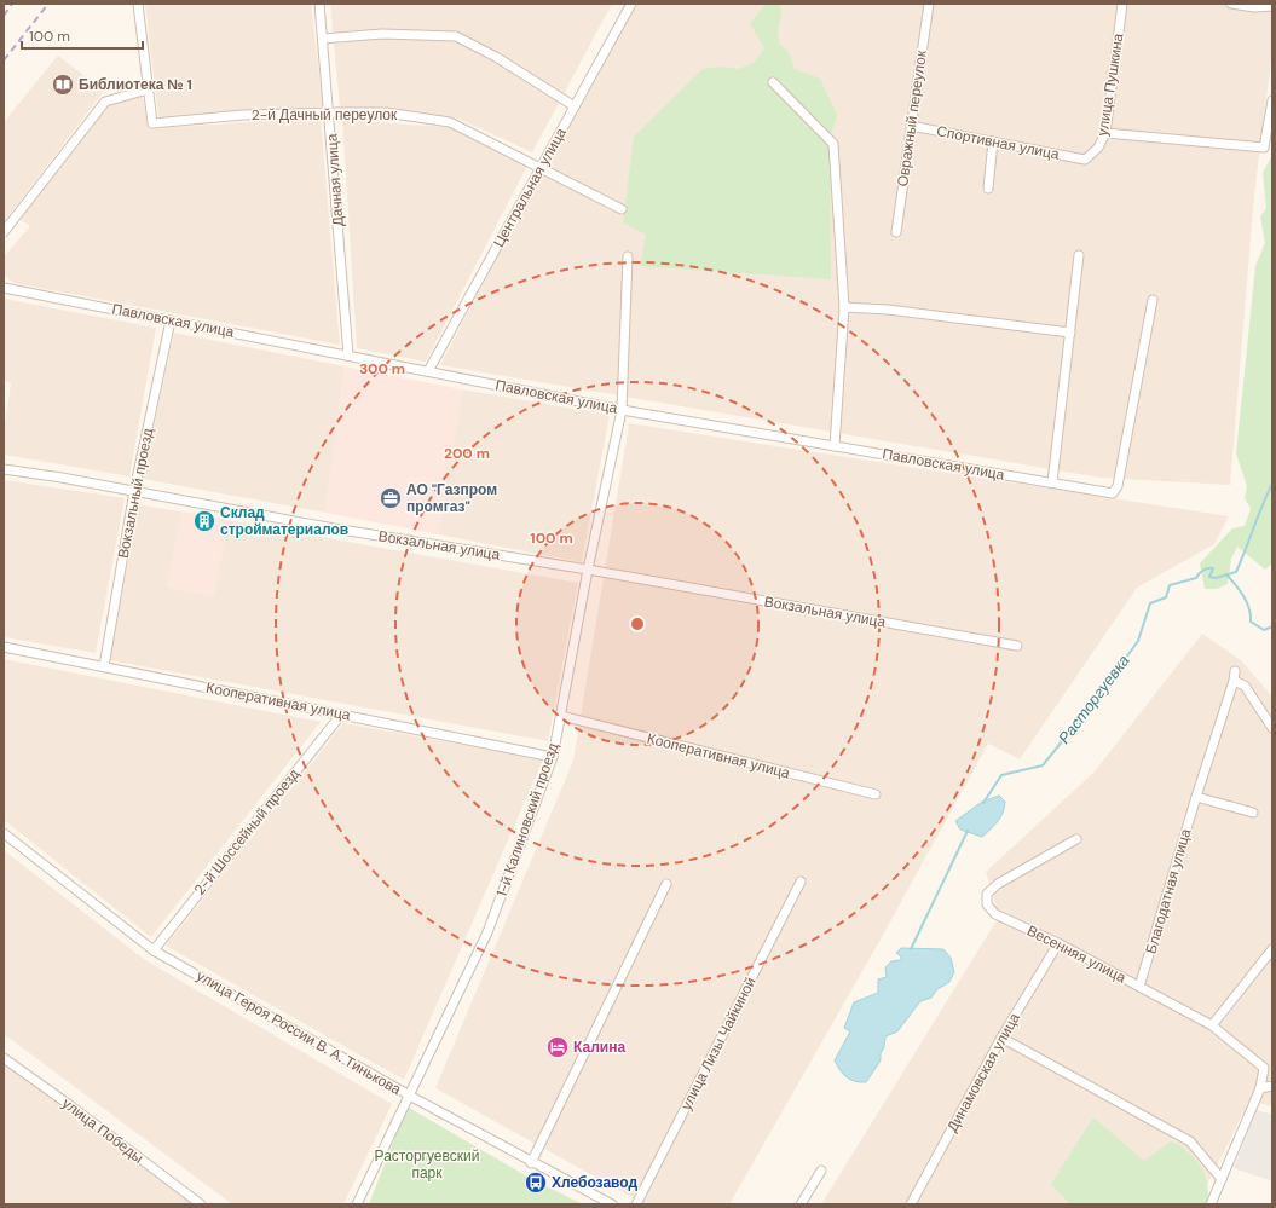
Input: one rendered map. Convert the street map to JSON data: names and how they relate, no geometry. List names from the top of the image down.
{
  "streets": {
    "street": [
      "улица Пушкина",
      "2-й Дачный переулок",
      "Овражный переулок",
      "Спортивная улица",
      "Дачная улица",
      "Центральная улица",
      "Павловская улица",
      "Вокзальный проезд",
      "Вокзальная улица",
      "Кооперативная улица",
      "1-й Калиновский проезд",
      "2-й Шоссейный проезд",
      "Благодатная улица",
      "Весенняя улица",
      "улица Героя России В. А. Тинькова",
      "улица Лизы Чайкиной",
      "Динамовская улица",
      "улица Победы"
    ]
  },
  "crossings": [
    ["улица Пушкина", "Спортивная улица"],
    ["2-й Дачный переулок", "Дачная улица"],
    ["2-й Дачный переулок", "Центральная улица"],
    ["Овражный переулок", "Спортивная улица"],
    ["Дачная улица", "Павловская улица"],
    ["Центральная улица", "Павловская улица"],
    ["Павловская улица", "Вокзальный проезд"],
    ["Павловская улица", "1-й Калиновский проезд"],
    ["Вокзальный проезд", "Вокзальная улица"],
    ["Вокзальный проезд", "Кооперативная улица"],
    ["Вокзальная улица", "1-й Калиновский проезд"],
    ["Кооперативная улица", "1-й Калиновский проезд"],
    ["Кооперативная улица", "2-й Шоссейный проезд"],
    ["1-й Калиновский проезд", "улица Героя России В. А. Тинькова"],
    ["2-й Шоссейный проезд", "улица Героя России В. А. Тинькова"],
    ["Благодатная улица", "Весенняя улица"],
    ["Весенняя улица", "Динамовская улица"]
  ],
  "water": ["Расторгуевка"],
  "parks": ["Расторгуевский парк"],
  "places": {
    "library": ["Библиотека № 1"],
    "office": ["АО \"Газпром промгаз\""],
    "building": ["Склад стройматериалов"],
    "hotel": ["Калина"],
    "bus stop": ["Хлебозавод"]
  },
  "scale_bar": "100 m",
  "rings": ["300 m", "200 m", "100 m"]
}
